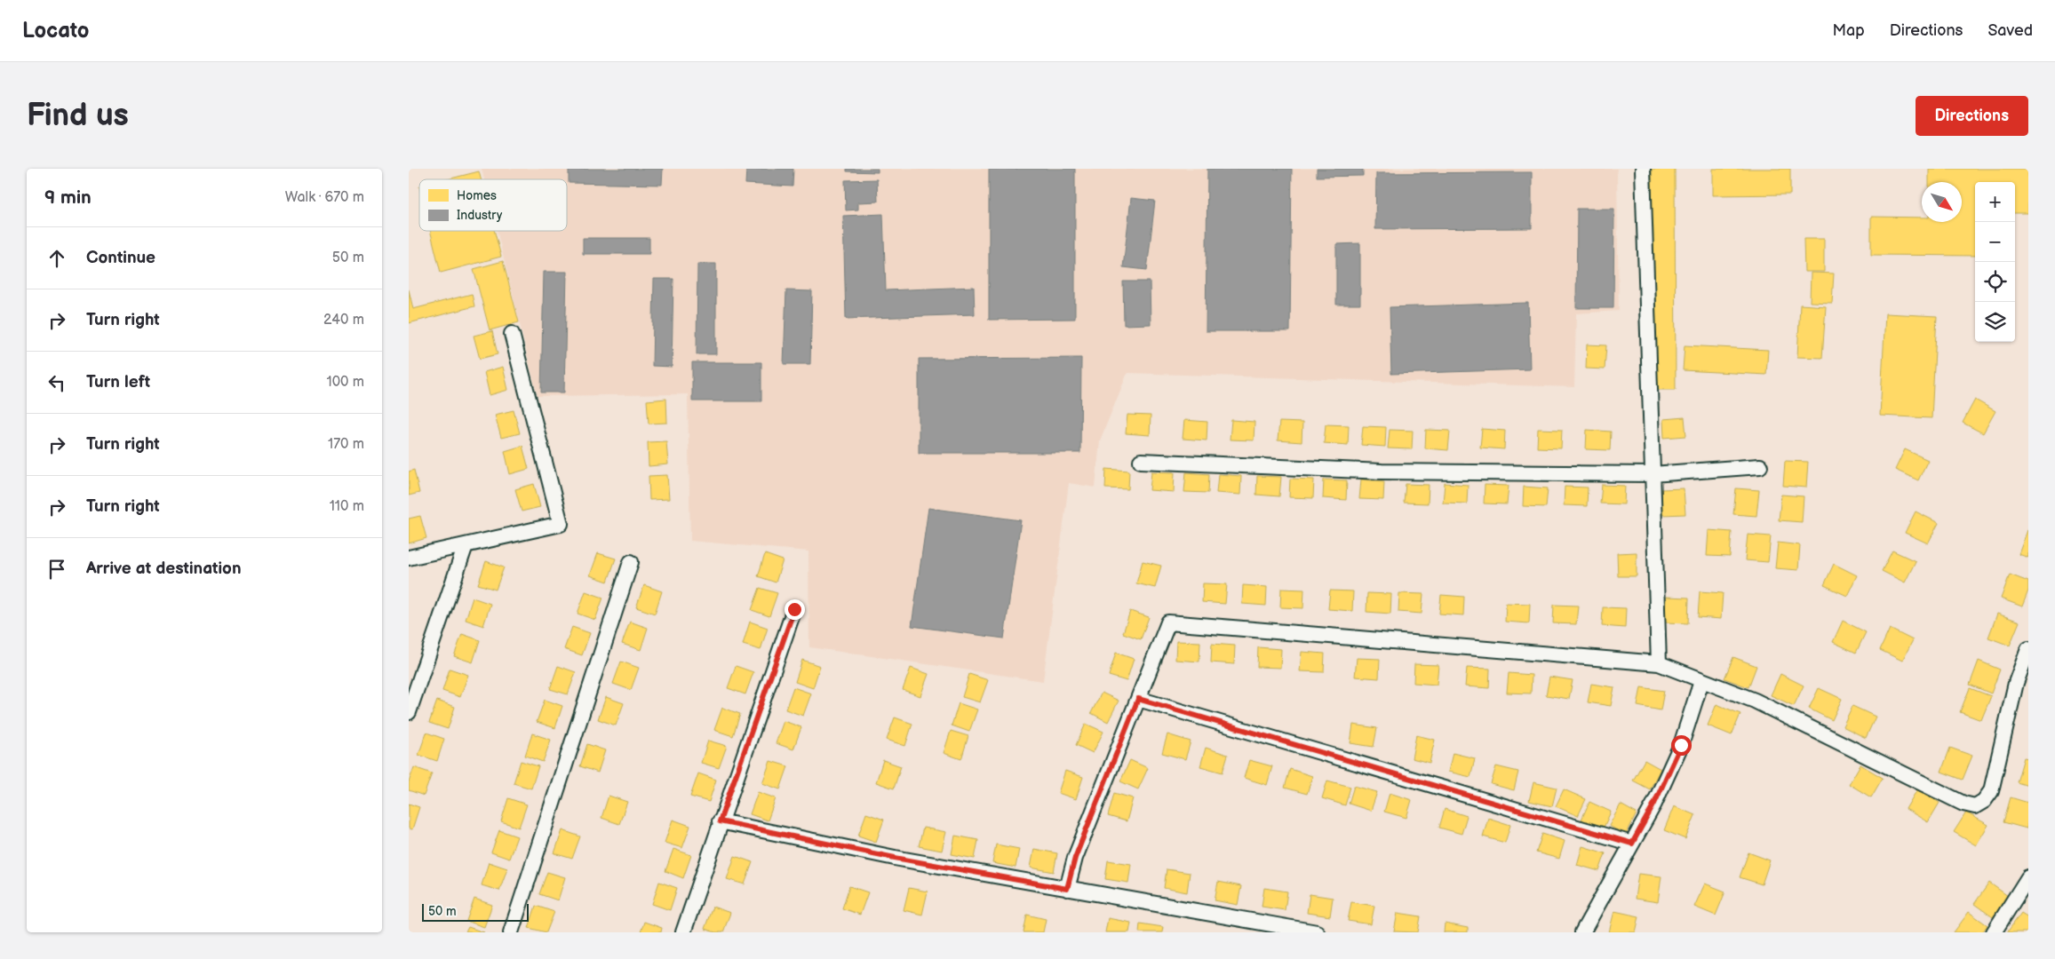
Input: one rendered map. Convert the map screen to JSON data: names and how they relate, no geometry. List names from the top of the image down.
{
  "legend": ["Homes", "Industry"],
  "scale_bar": "50 m",
  "north": "bottom right",
  "page": {
    "header": "Locato",
    "nav": ["Map", "Directions", "Saved"],
    "buttons": "Directions",
    "title": "Find us",
    "heading": ["9 min", "Walk · 670 m"],
    "map_buttons": ["+", "−"],
    "list": [
      ["Continue", "50 m"],
      ["Turn right", "240 m"],
      ["Turn left", "100 m"],
      ["Turn right", "170 m"],
      ["Turn right", "110 m"],
      "Arrive at destination"
    ],
    "scale": "50 m"
  }
}
